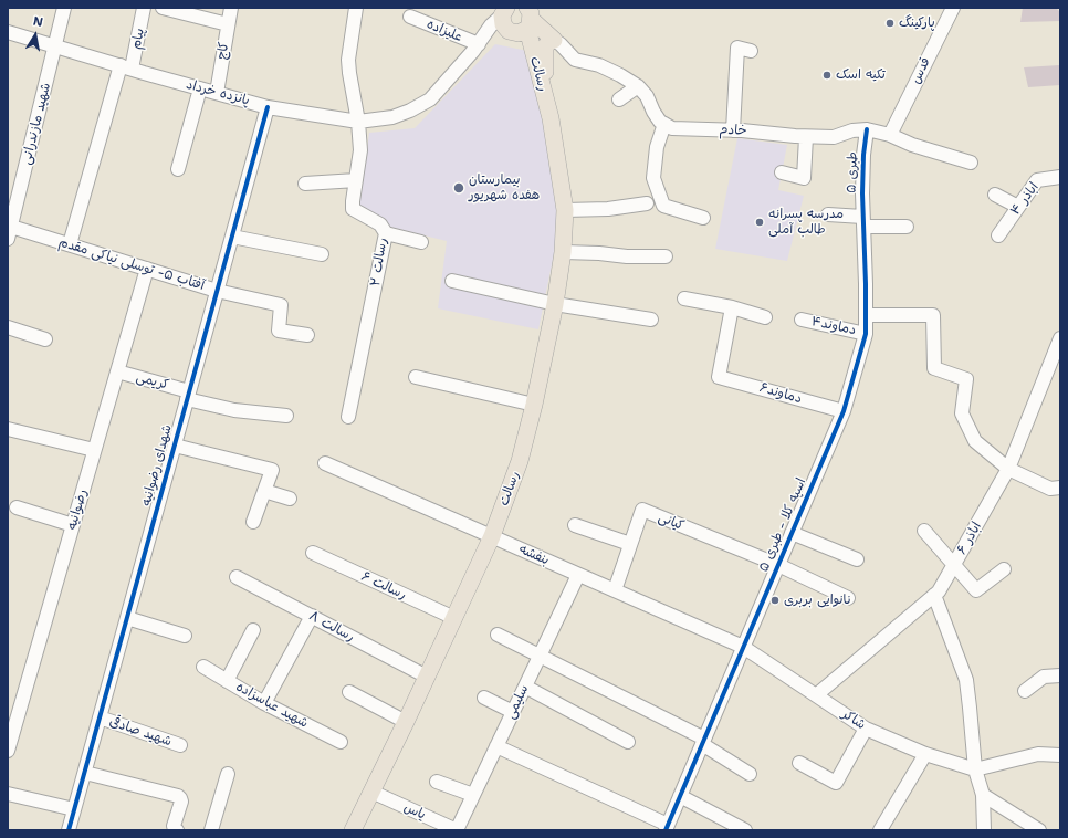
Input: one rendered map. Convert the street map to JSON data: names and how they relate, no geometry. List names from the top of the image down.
{
  "streets": {
    "main road": ["رسالت"],
    "street": [
      "علیزاده",
      "پیام",
      "کاج",
      "قدس",
      "پانزده خرداد",
      "شهید مازندرانی",
      "خادم",
      "طبری ۵",
      "اباذر ۴",
      "رسالت ۲",
      "آفتاب ۵- توسلی نیاکی مقدم",
      "دماوند۴",
      "کریمی",
      "دماوند۶",
      "شهدای رضوانیه",
      "رضوانیه",
      "کیانی",
      "اسپه کلا - طبری ۵",
      "اباذر ۶",
      "بنفشه",
      "رسالت ۶",
      "رسالت ۸",
      "سلیمی",
      "شهید عباسزاده",
      "شاکر",
      "شهید صادقی",
      "یاس"
    ]
  },
  "crossings": [
    ["علیزاده", "پانزده خرداد"],
    ["پیام", "پانزده خرداد"],
    ["پیام", "آفتاب ۵- توسلی نیاکی مقدم"],
    ["کاج", "پانزده خرداد"],
    ["قدس", "خادم"],
    ["رسالت", "بنفشه"],
    ["رسالت", "رسالت ۶"],
    ["رسالت", "رسالت ۸"],
    ["رسالت", "یاس"],
    ["پانزده خرداد", "شهید مازندرانی"],
    ["پانزده خرداد", "رسالت ۲"],
    ["پانزده خرداد", "شهدای رضوانیه"],
    ["شهید مازندرانی", "آفتاب ۵- توسلی نیاکی مقدم"],
    ["خادم", "طبری ۵"],
    ["طبری ۵", "اسپه کلا - طبری ۵"],
    ["آفتاب ۵- توسلی نیاکی مقدم", "شهدای رضوانیه"],
    ["آفتاب ۵- توسلی نیاکی مقدم", "رضوانیه"],
    ["دماوند۴", "اسپه کلا - طبری ۵"],
    ["کریمی", "شهدای رضوانیه"],
    ["کریمی", "رضوانیه"],
    ["دماوند۶", "اسپه کلا - طبری ۵"],
    ["شهدای رضوانیه", "شهید صادقی"],
    ["کیانی", "اسپه کلا - طبری ۵"],
    ["کیانی", "بنفشه"],
    ["اسپه کلا - طبری ۵", "بنفشه"],
    ["اسپه کلا - طبری ۵", "شاکر"],
    ["اباذر ۶", "شاکر"],
    ["بنفشه", "سلیمی"],
    ["بنفشه", "شاکر"],
    ["سلیمی", "یاس"]
  ],
  "places": [
    "پارکینگ",
    "تکیه اسک",
    "بیمارستان هفده شهریور",
    "مدرسه پسرانه طالب آملی",
    "نانوایی بربری"
  ],
  "north": "top"
}
